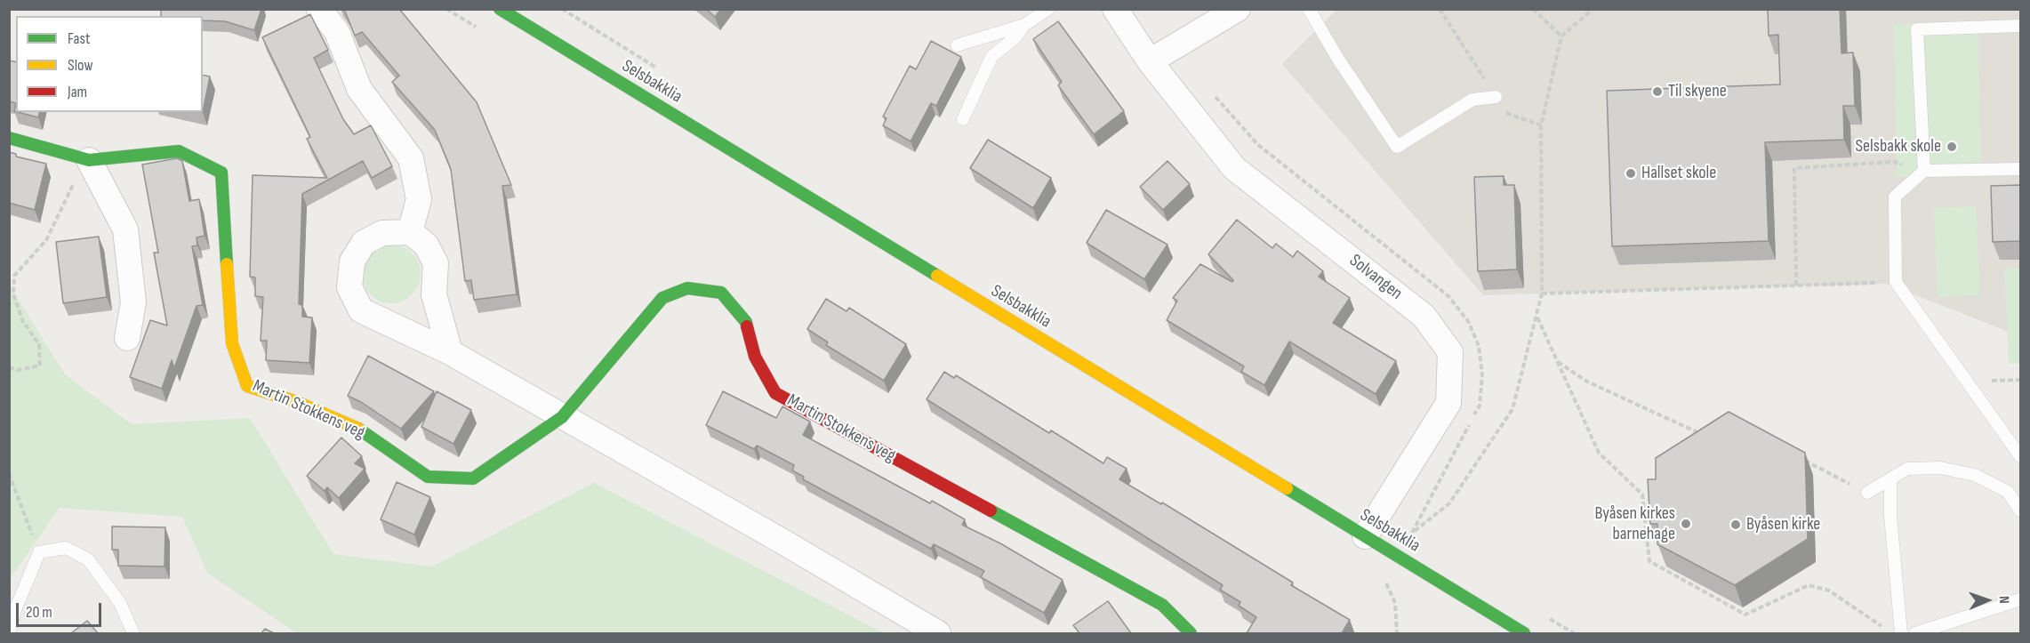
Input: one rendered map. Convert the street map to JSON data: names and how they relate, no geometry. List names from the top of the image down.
{
  "streets": {
    "street": ["Selsbakklia", "Solvangen", "Martin Stokkens veg"]
  },
  "crossings": [
    ["Selsbakklia", "Solvangen"]
  ],
  "places": [
    "Til skyene",
    "Selsbakk skole",
    "Hallset skole",
    "Byåsen kirkes barnehage",
    "Byåsen kirke"
  ],
  "legend": ["Fast", "Slow", "Jam"],
  "scale_bar": "20 m",
  "north": "right"
}
